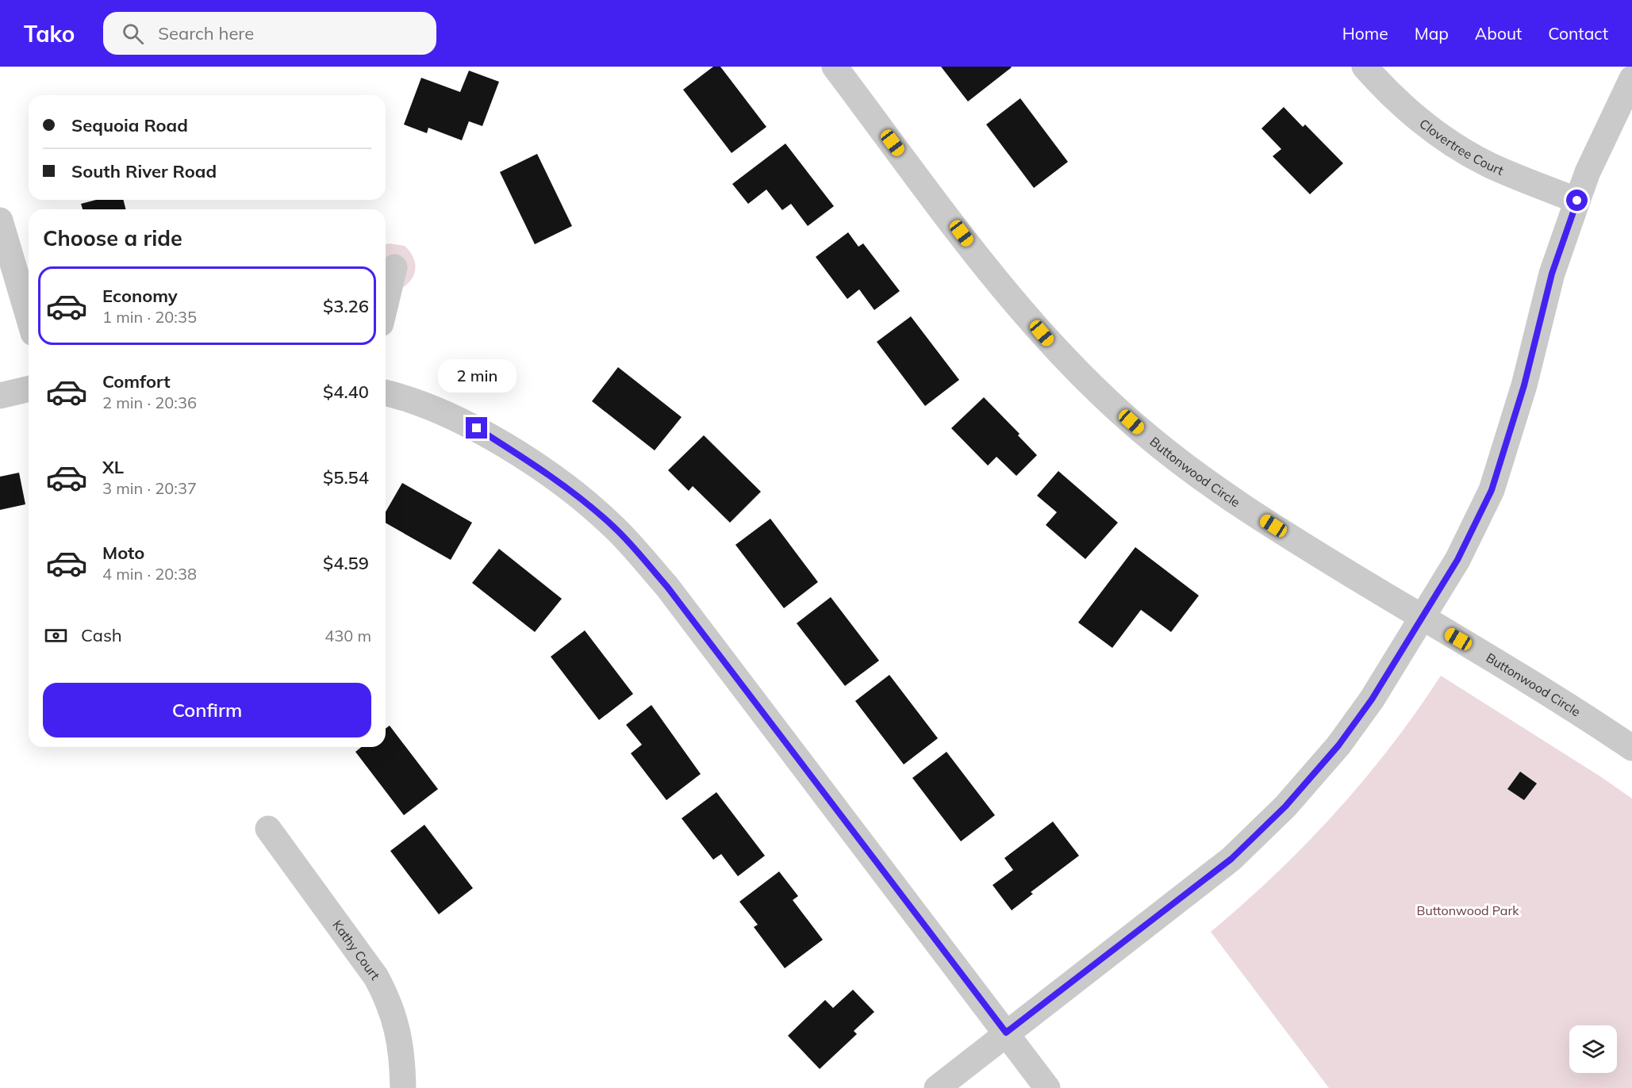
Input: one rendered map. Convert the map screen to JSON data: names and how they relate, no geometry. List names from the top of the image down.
{
  "streets": {
    "street": ["Clovertree Court", "Buttonwood Circle", "Kathy Court"]
  },
  "parks": ["Buttonwood Park"],
  "page": {
    "header": "Tako",
    "search": "Search here",
    "nav": [
      "Home",
      "Map",
      "About",
      "Contact"
    ],
    "banner": ["Sequoia Road", "South River Road"],
    "heading": "Choose a ride",
    "list": [
      {
        "name": "Economy",
        "note": "1 min · 20:35",
        "value": "$3.26"
      },
      {
        "name": "Comfort",
        "note": "2 min · 20:36",
        "value": "$4.40"
      },
      {
        "name": "XL",
        "note": "3 min · 20:37",
        "value": "$5.54"
      },
      {
        "name": "Moto",
        "note": "4 min · 20:38",
        "value": "$4.59"
      }
    ],
    "bubble": "2 min",
    "pay": ["Cash", "430 m"],
    "buttons": "Confirm"
  }
}
